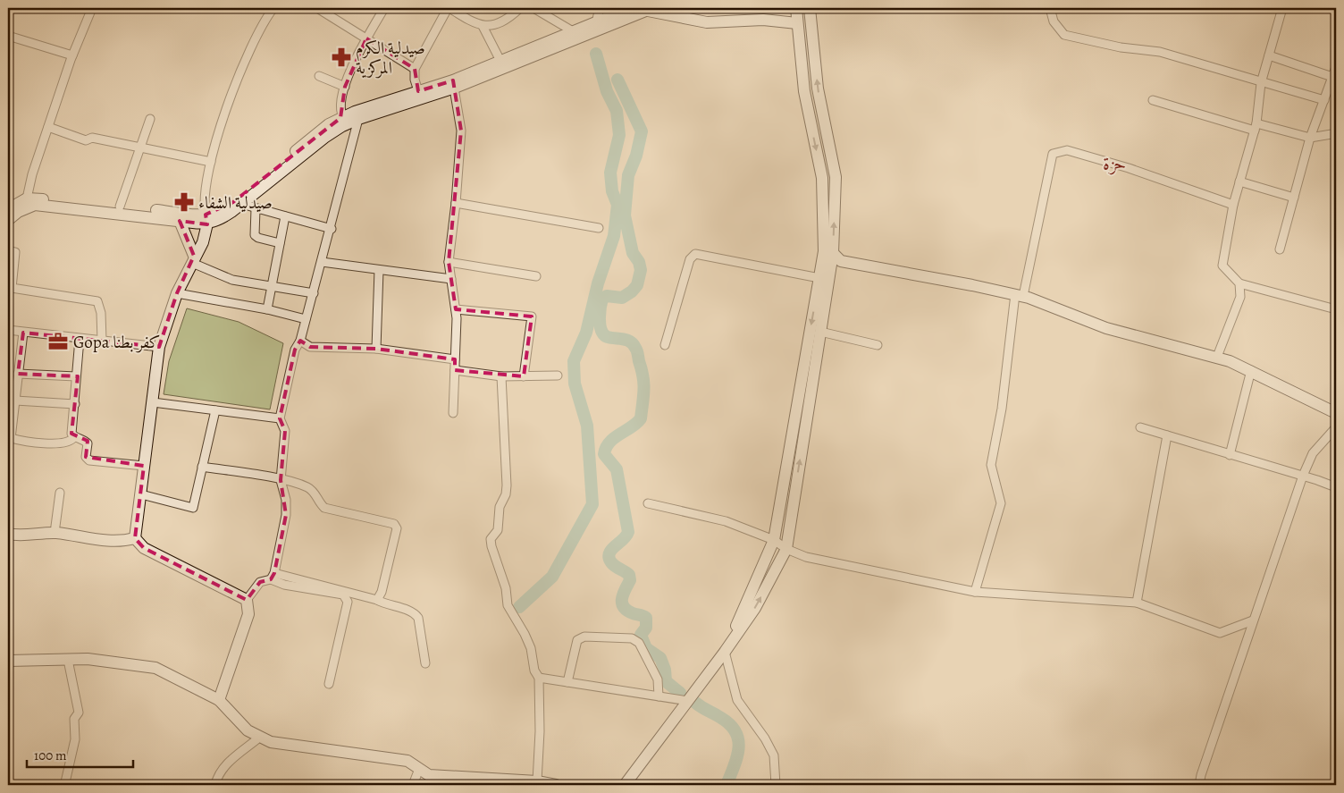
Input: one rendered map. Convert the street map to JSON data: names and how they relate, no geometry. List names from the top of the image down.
{
  "districts": ["حزة"],
  "places": {
    "pharmacy": ["صيدلية الكرم المركزية", "صيدلية الشفاء"],
    "office": ["Gopa كفر بطنا"]
  },
  "scale_bar": "100 m"
}
